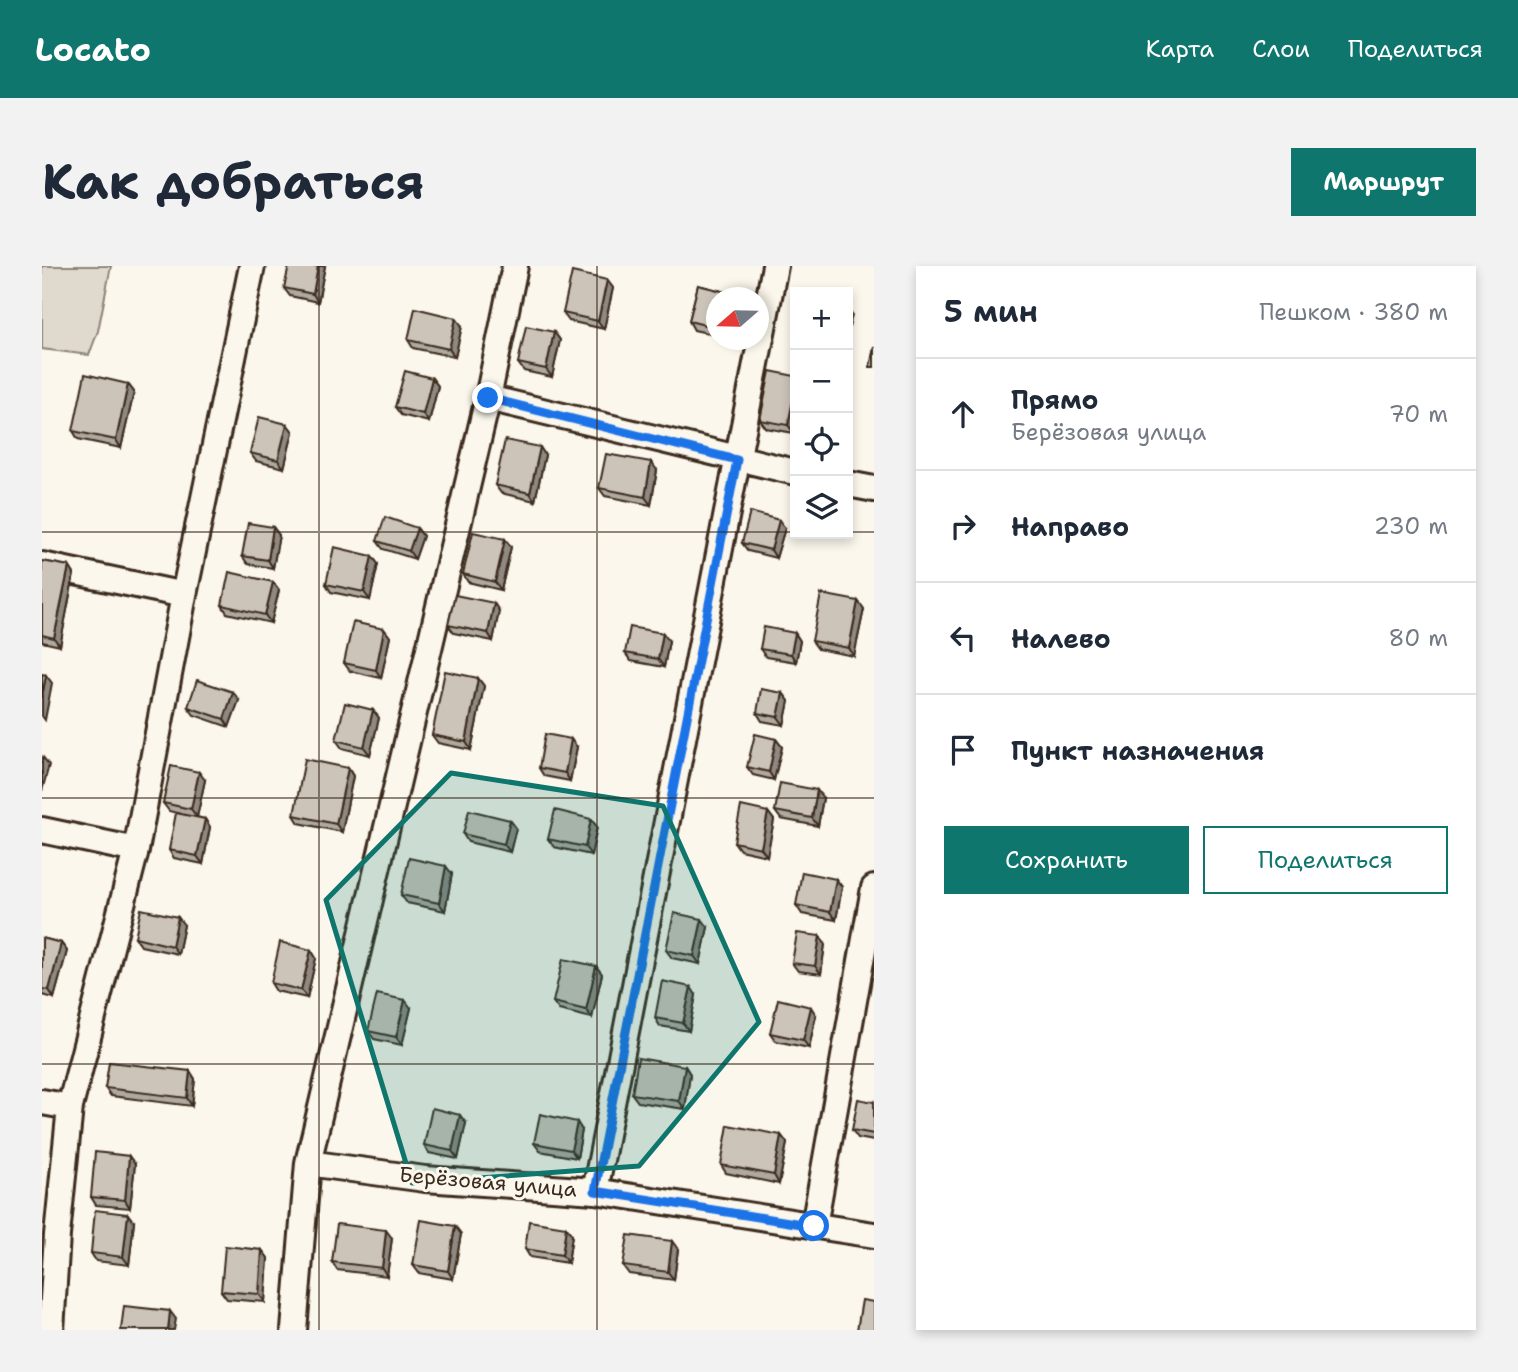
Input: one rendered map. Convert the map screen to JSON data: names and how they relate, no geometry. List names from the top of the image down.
{
  "streets": {
    "street": ["Берёзовая улица"]
  },
  "north": "left",
  "page": {
    "header": "Locato",
    "nav": ["Карта", "Слои", "Поделиться"],
    "buttons": [
      "Маршрут",
      ["Сохранить", "Поделиться"]
    ],
    "title": "Как добраться",
    "heading": ["5 мин", "Пешком · 380 m"],
    "map_buttons": ["+", "−"],
    "list": [
      ["Прямо", "Берёзовая улица", "70 m"],
      ["Направо", "230 m"],
      ["Налево", "80 m"],
      "Пункт назначения"
    ]
  }
}
